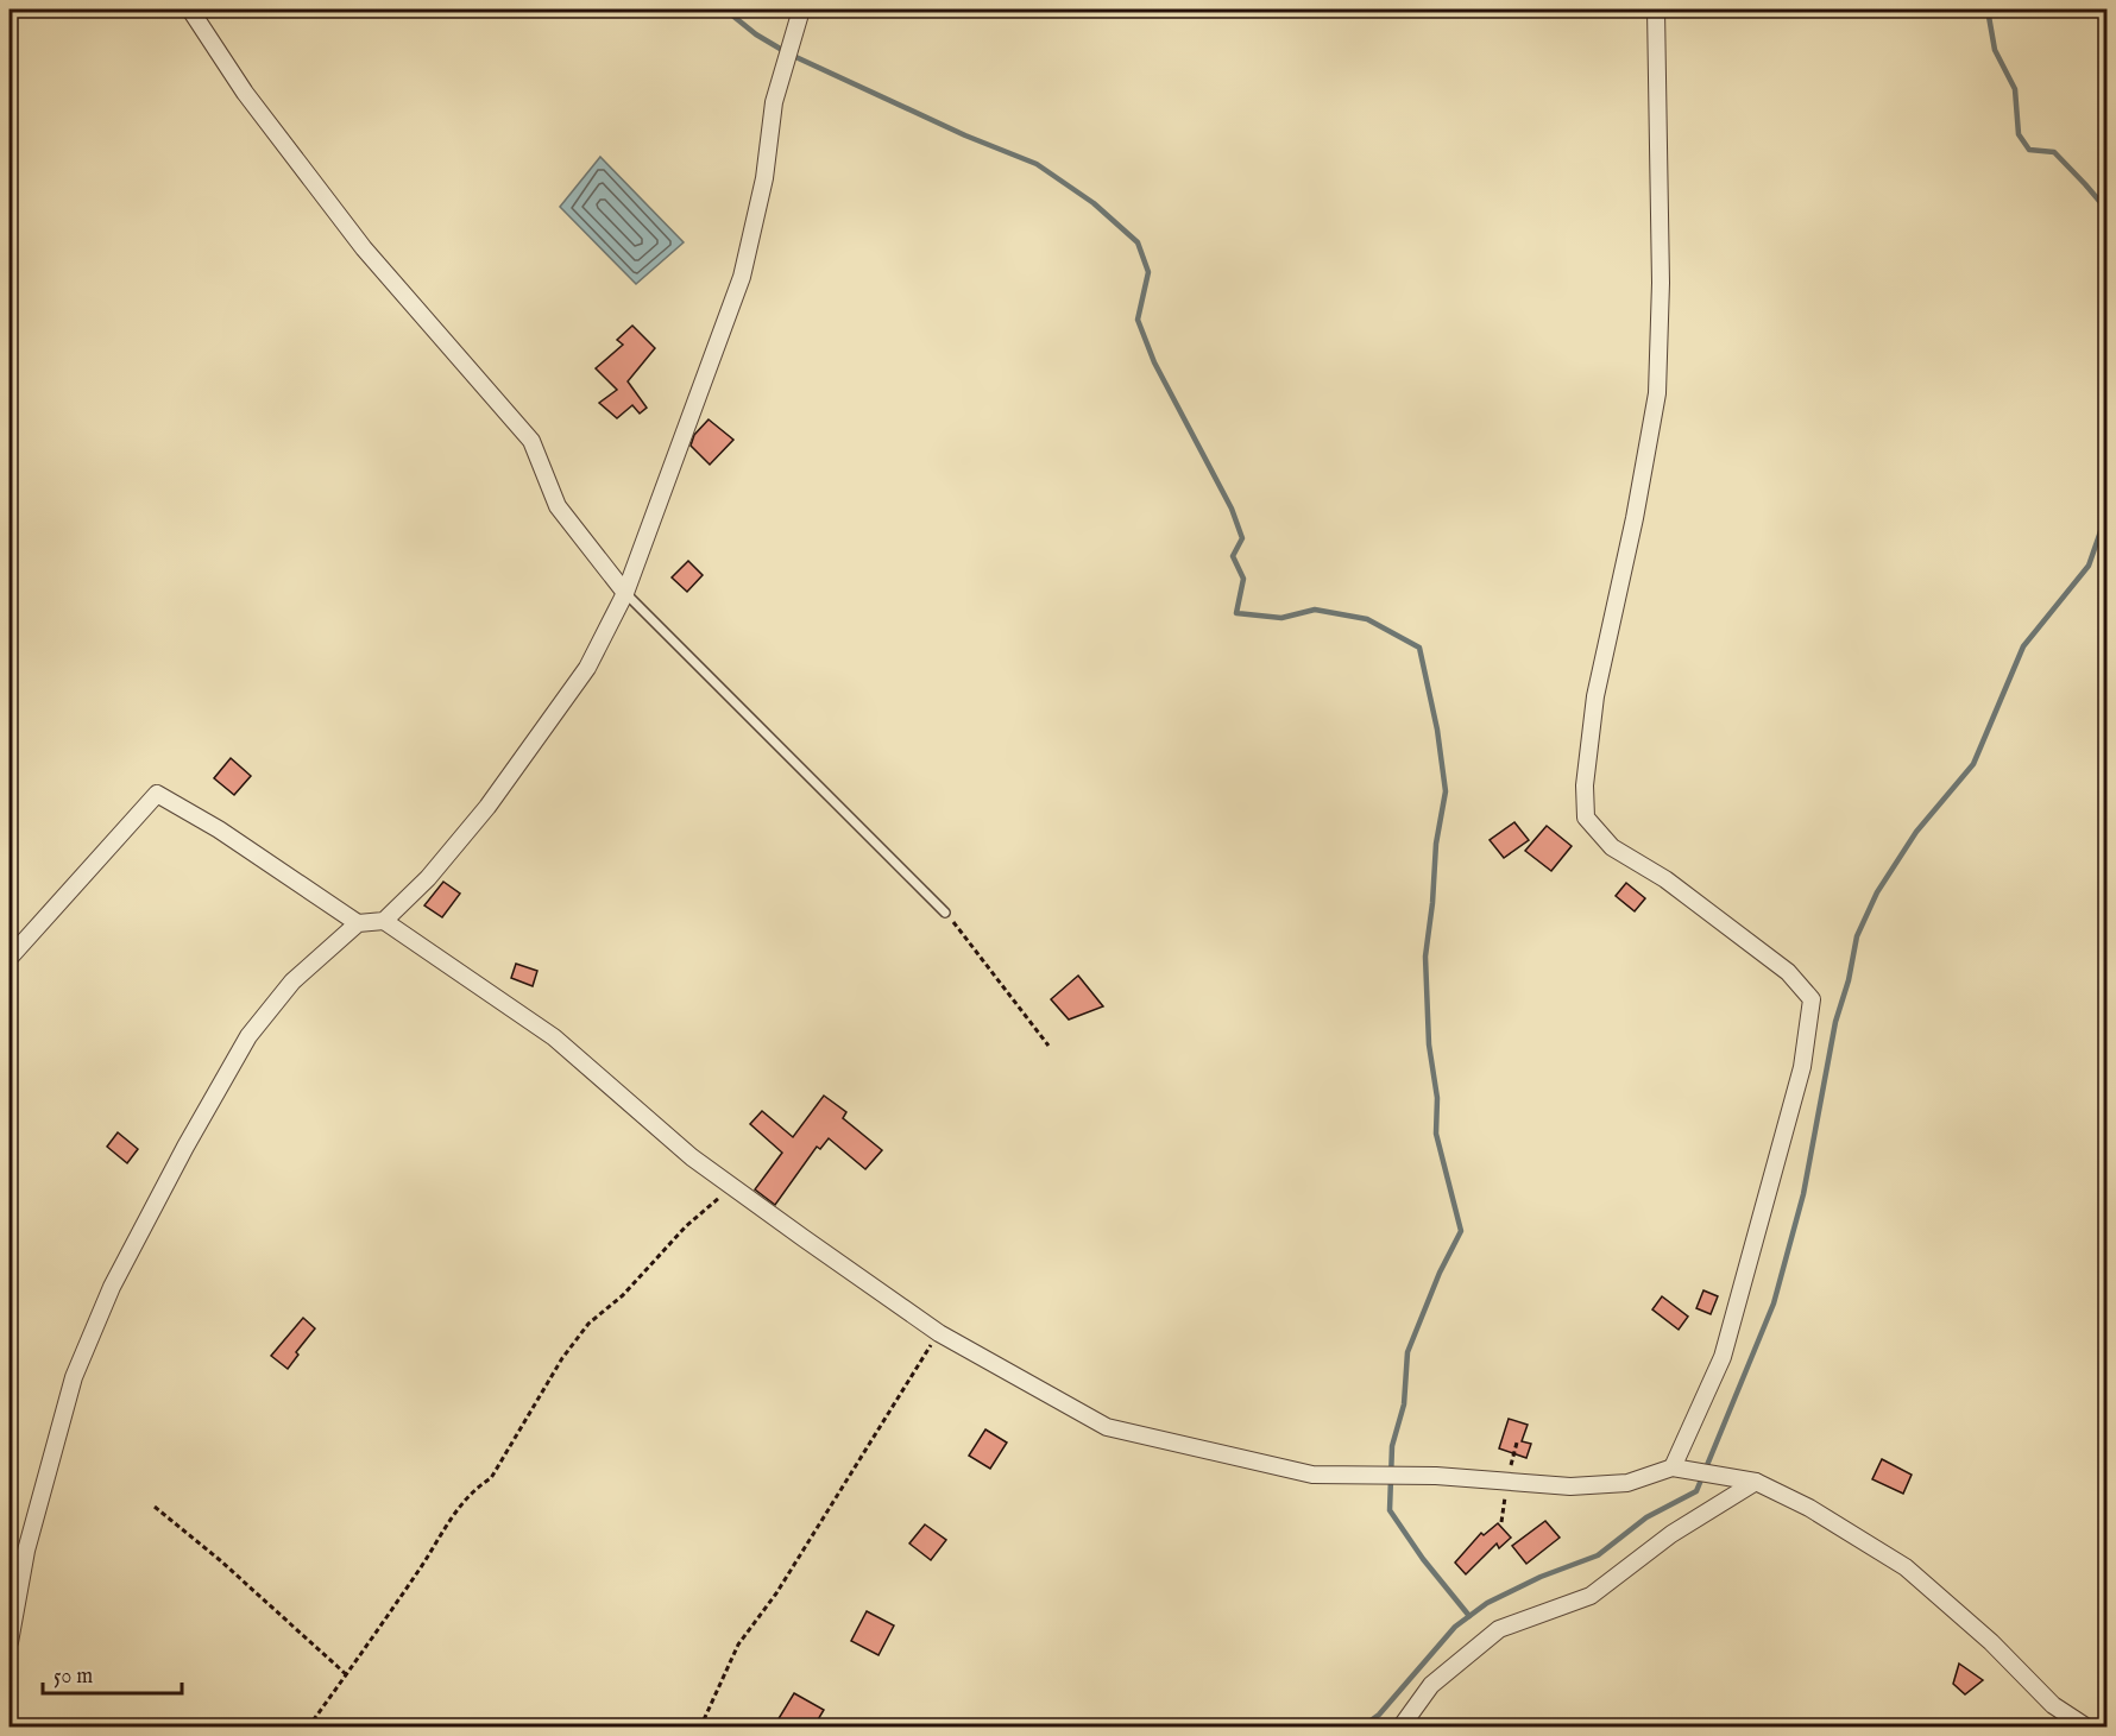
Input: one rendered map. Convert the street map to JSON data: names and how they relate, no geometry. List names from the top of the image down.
{
  "scale_bar": "50 m"
}
